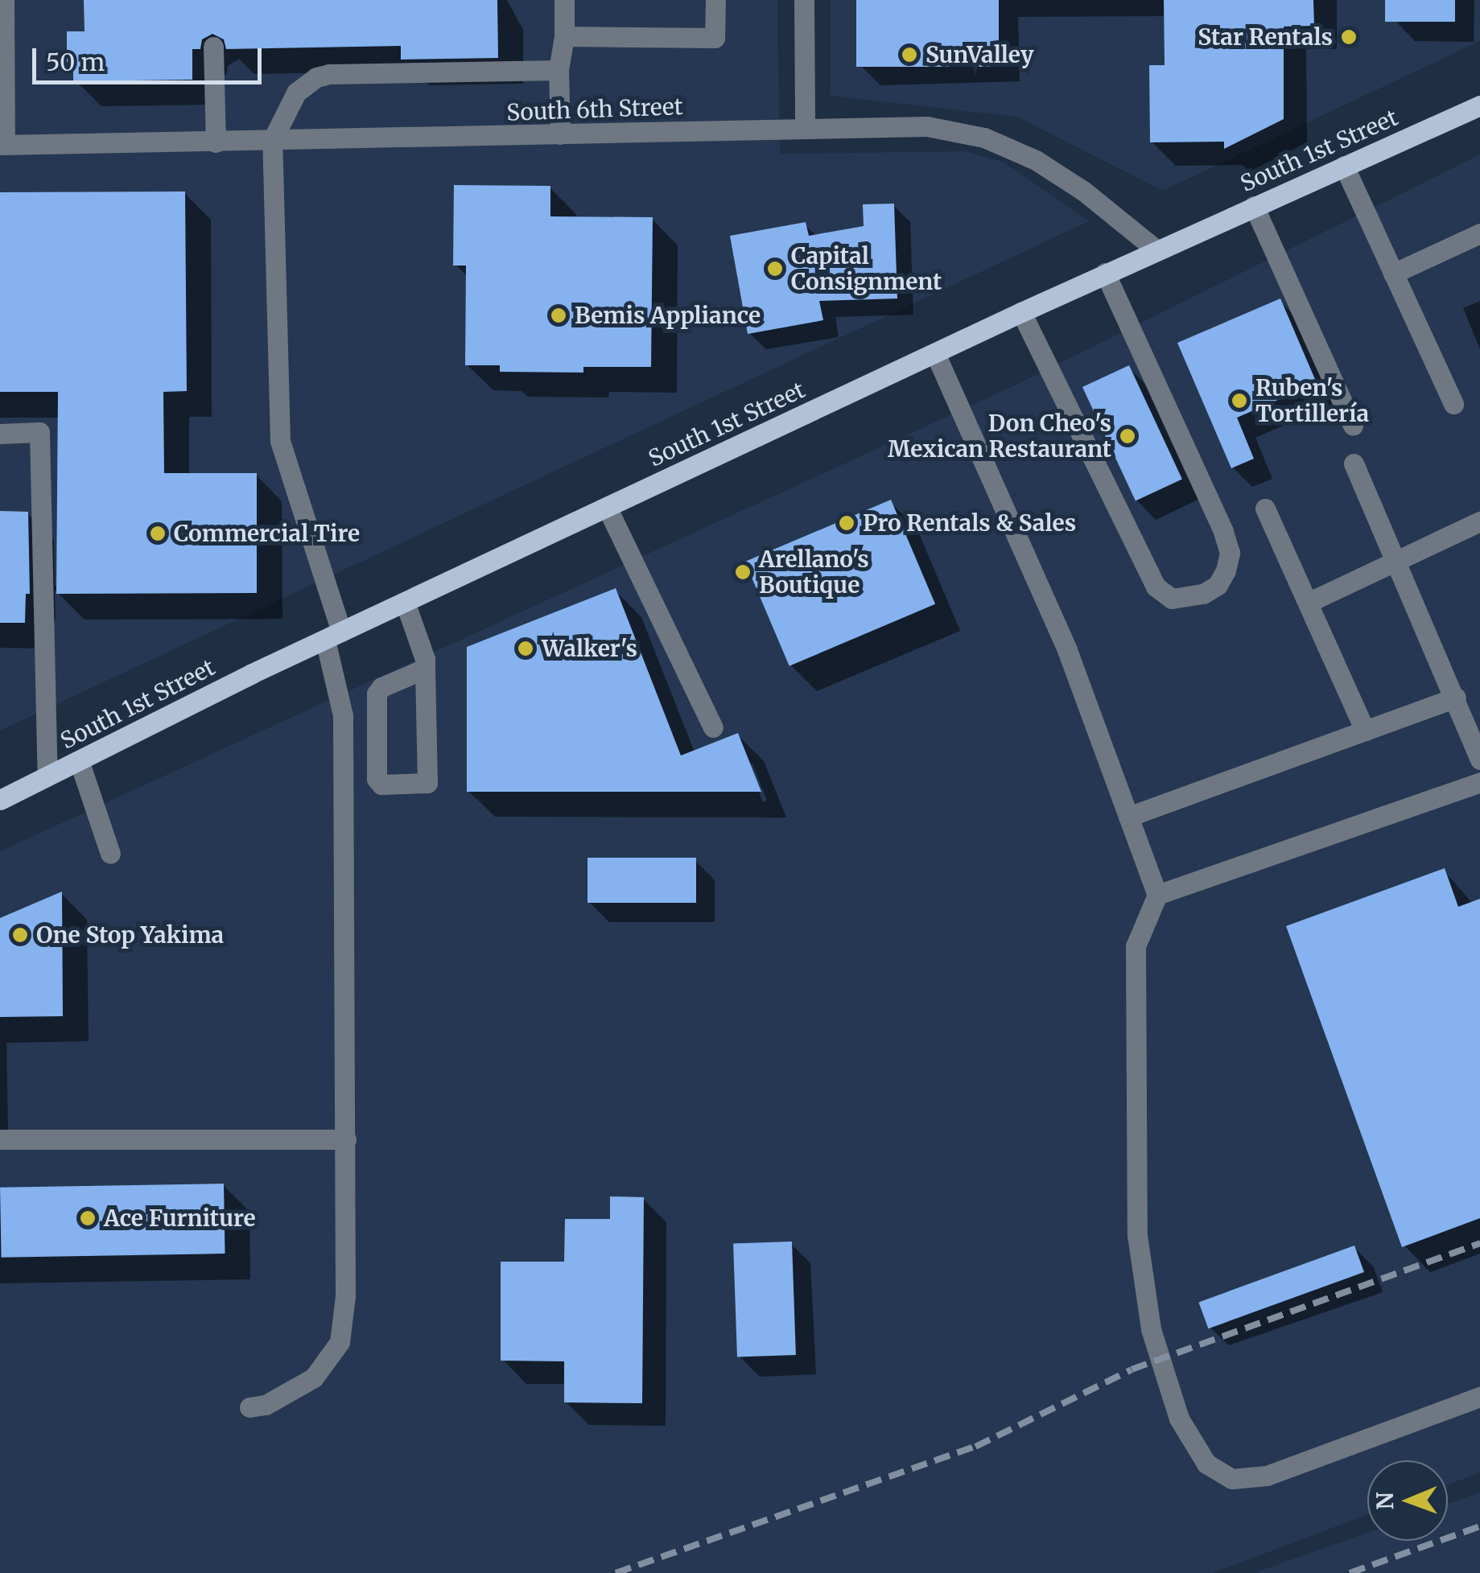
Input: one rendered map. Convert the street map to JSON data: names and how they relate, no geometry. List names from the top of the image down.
{
  "streets": {
    "main road": ["South 1st Street"],
    "street": ["South 6th Street"]
  },
  "crossings": [
    ["South 6th Street", "South 1st Street"]
  ],
  "places": [
    "Star Rentals",
    "SunValley",
    "Capital Consignment",
    "Bemis Appliance",
    "Ruben's Tortillería",
    "Don Cheo's Mexican Restaurant",
    "Pro Rentals & Sales",
    "Commercial Tire",
    "Arellano's Boutique",
    "Walker's",
    "One Stop Yakima",
    "Ace Furniture"
  ],
  "scale_bar": "50 m",
  "north": "left"
}
